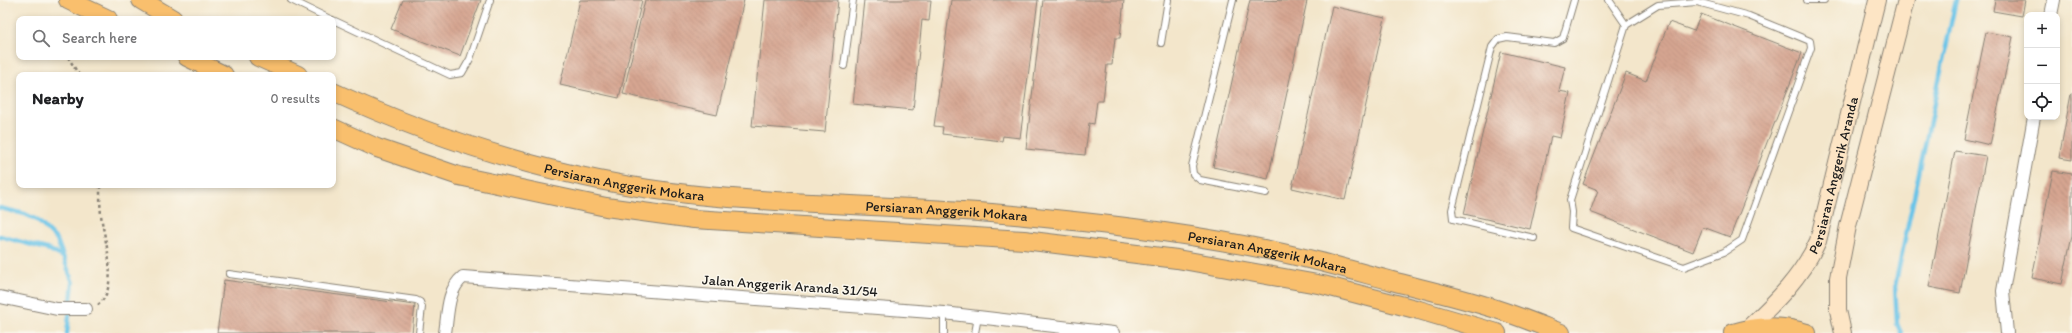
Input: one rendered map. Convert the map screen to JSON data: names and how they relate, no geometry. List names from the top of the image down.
{
  "streets": {
    "main road": ["Persiaran Anggerik Aranda", "Persiaran Anggerik Mokara"],
    "street": ["Jalan Anggerik Aranda 31/54"]
  },
  "page": {
    "map_buttons": ["+", "−"],
    "search": "Search here",
    "heading": ["Nearby", "0 results"]
  }
}
